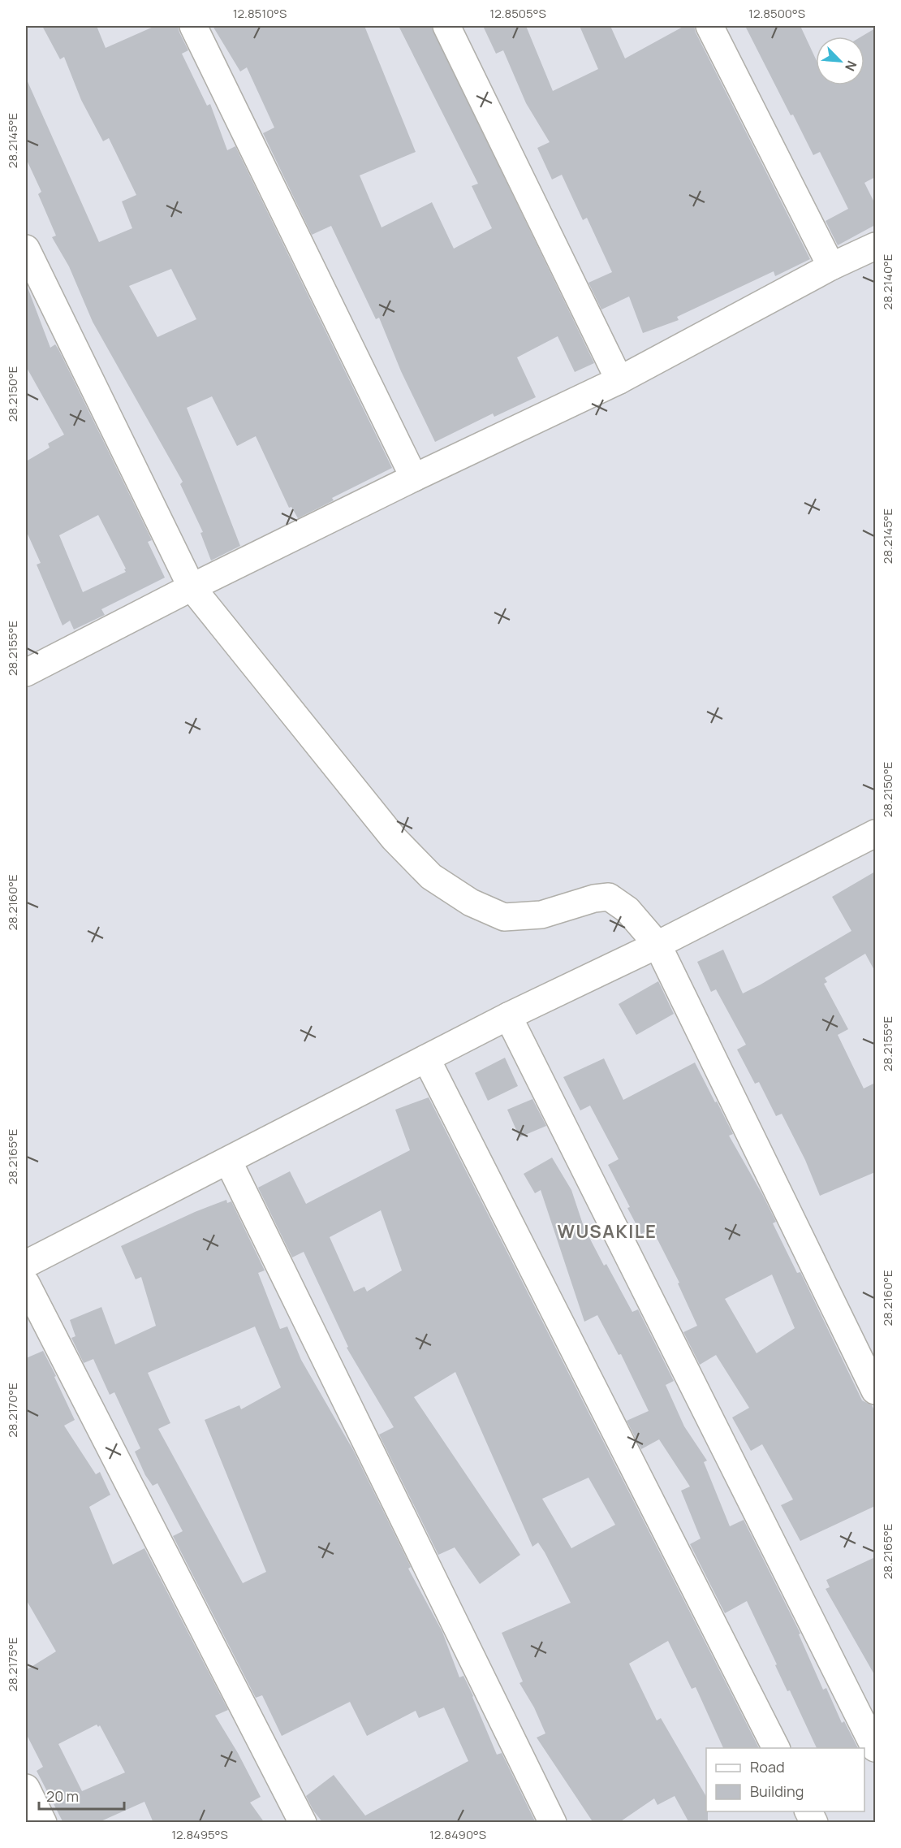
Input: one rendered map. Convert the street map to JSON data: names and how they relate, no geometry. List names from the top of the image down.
{
  "districts": ["WUSAKILE"],
  "legend": ["Road", "Building"],
  "scale_bar": "20 m",
  "north": "bottom right",
  "coordinates": [
    "12.8510°S",
    "12.8505°S",
    "12.8500°S",
    "28.2145°E",
    "28.2140°E",
    "28.2150°E",
    "28.2155°E",
    "28.2160°E",
    "28.2165°E",
    "28.2170°E",
    "28.2175°E",
    "12.8495°S",
    "12.8490°S"
  ]
}
